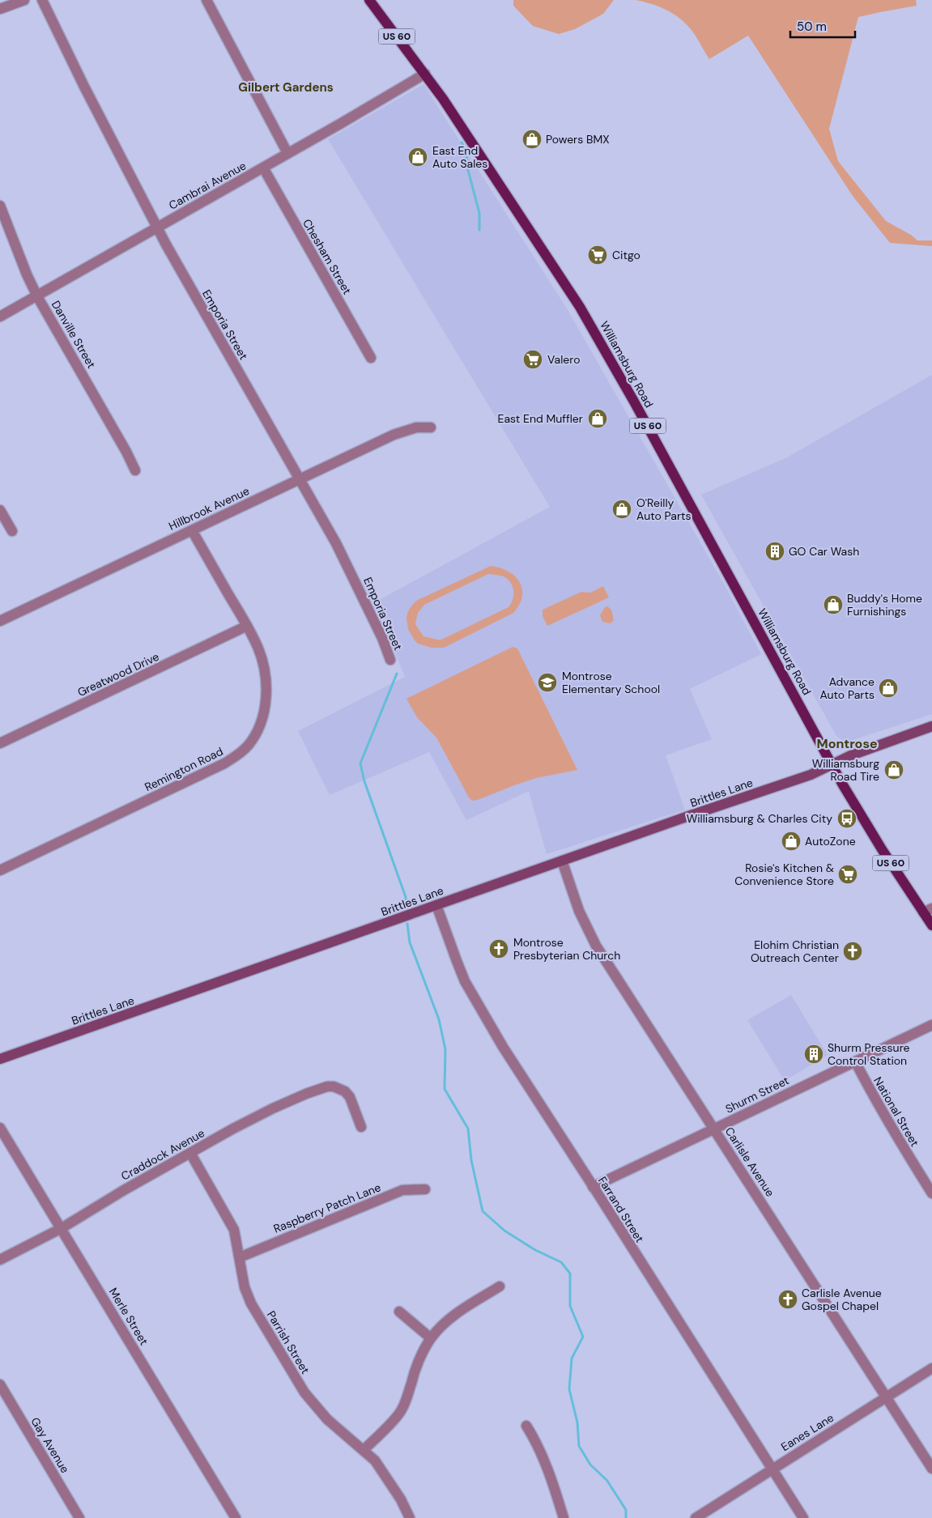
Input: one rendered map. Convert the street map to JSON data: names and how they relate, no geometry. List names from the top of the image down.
{
  "streets": {
    "main road": ["US 60", "Williamsburg Road", "Brittles Lane"],
    "street": [
      "Cambrai Avenue",
      "Chesham Street",
      "Emporia Street",
      "Danville Street",
      "Hillbrook Avenue",
      "Greatwood Drive",
      "Remington Road",
      "Shurm Street",
      "National Street",
      "Craddock Avenue",
      "Carlisle Avenue",
      "Raspberry Patch Lane",
      "Farrand Street",
      "Merle Street",
      "Parrish Street",
      "Eanes Lane",
      "Gay Avenue"
    ]
  },
  "crossings": [
    ["Cambrai Avenue", "Chesham Street"],
    ["Cambrai Avenue", "Emporia Street"],
    ["Cambrai Avenue", "Danville Street"],
    ["Cambrai Avenue", "Williamsburg Road"],
    ["Emporia Street", "Hillbrook Avenue"],
    ["Williamsburg Road", "Brittles Lane"],
    ["Hillbrook Avenue", "Remington Road"],
    ["Greatwood Drive", "Remington Road"],
    ["Brittles Lane", "Carlisle Avenue"],
    ["Brittles Lane", "Farrand Street"],
    ["Shurm Street", "National Street"],
    ["Shurm Street", "Carlisle Avenue"],
    ["Shurm Street", "Farrand Street"],
    ["Craddock Avenue", "Merle Street"],
    ["Craddock Avenue", "Parrish Street"],
    ["Carlisle Avenue", "Eanes Lane"],
    ["Raspberry Patch Lane", "Parrish Street"],
    ["Farrand Street", "Eanes Lane"]
  ],
  "districts": ["Gilbert Gardens", "Montrose"],
  "places": {
    "shop": [
      "Powers BMX",
      "East End Auto Sales",
      "East End Muffler",
      "O'Reilly Auto Parts",
      "Buddy's Home Furnishings",
      "Advance Auto Parts",
      "Williamsburg Road Tire",
      "AutoZone"
    ],
    "supermarket": ["Citgo", "Valero", "Rosie's Kitchen & Convenience Store"],
    "building": ["GO Car Wash", "Shurm Pressure Control Station"],
    "school or university": ["Montrose Elementary School"],
    "bus stop": ["Williamsburg & Charles City"],
    "church": ["Montrose Presbyterian Church", "Elohim Christian Outreach Center", "Carlisle Avenue Gospel Chapel"]
  },
  "scale_bar": "50 m"
}
